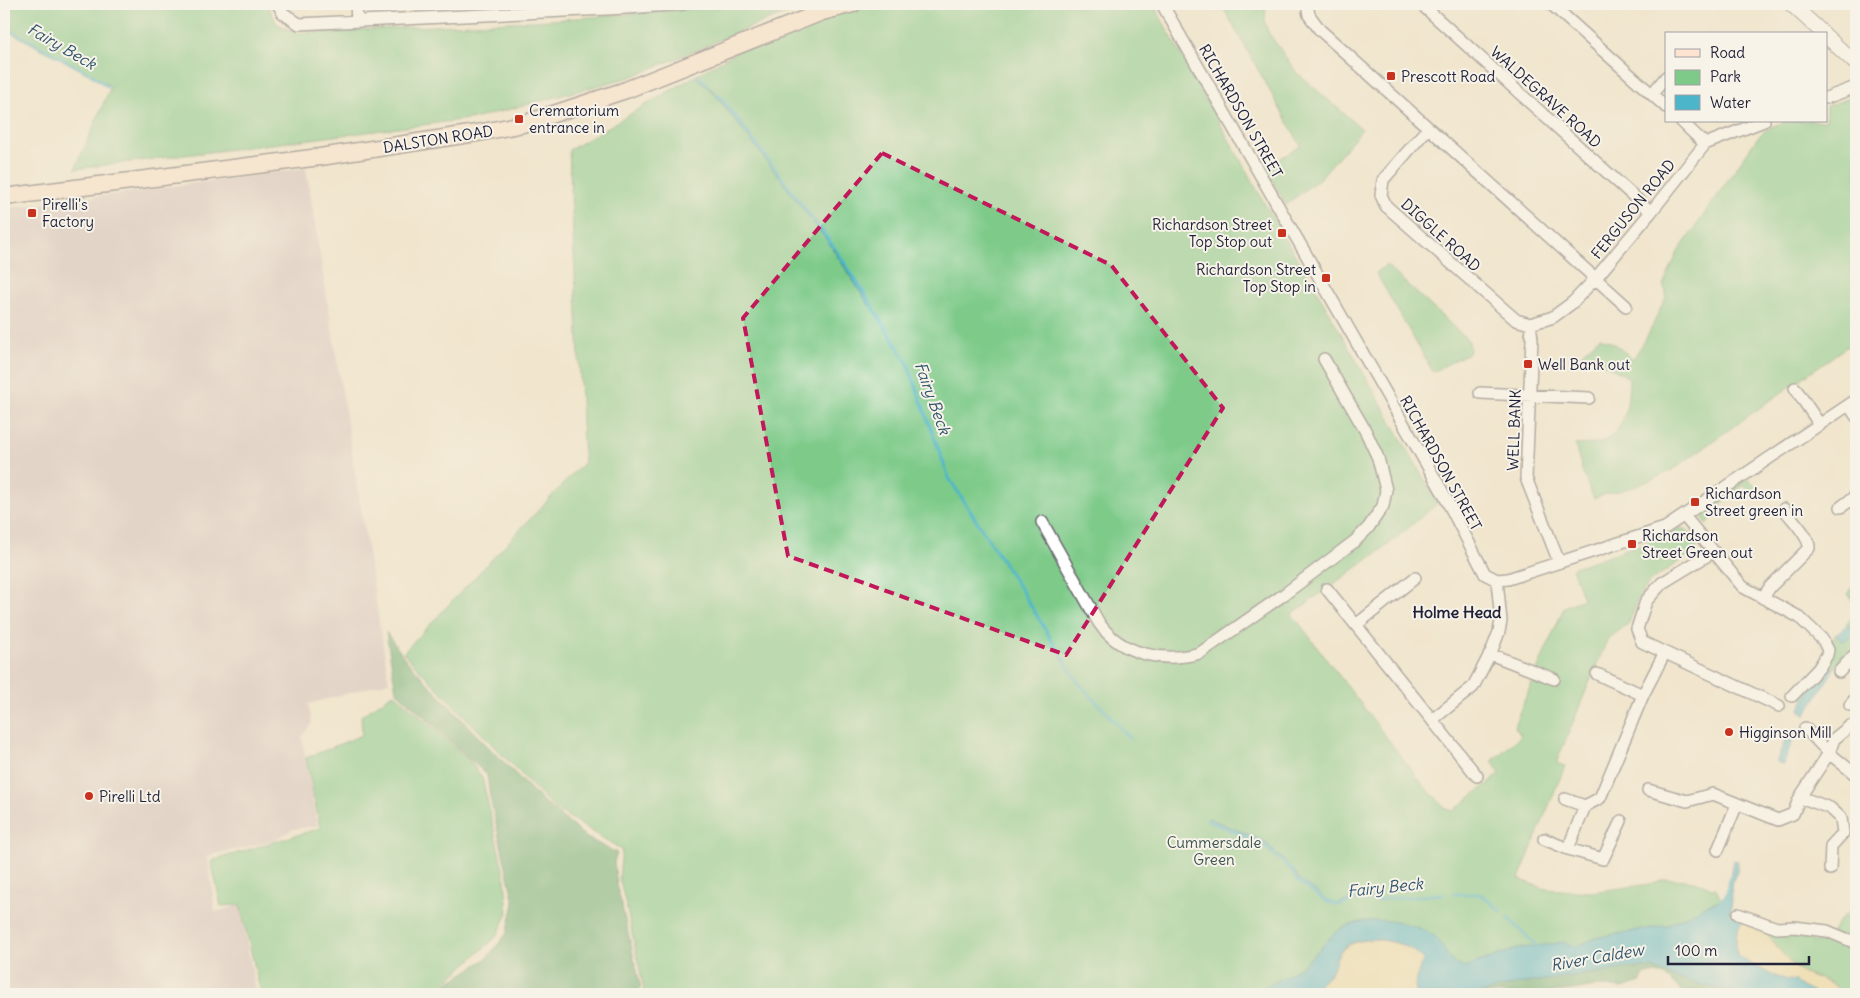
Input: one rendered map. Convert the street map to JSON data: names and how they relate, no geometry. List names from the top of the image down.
{
  "streets": {
    "main road": ["DALSTON ROAD"],
    "street": [
      "WALDEGRAVE ROAD",
      "RICHARDSON STREET",
      "FERGUSON ROAD",
      "DIGGLE ROAD",
      "WELL BANK"
    ]
  },
  "crossings": [
    ["WALDEGRAVE ROAD", "FERGUSON ROAD"],
    ["FERGUSON ROAD", "DIGGLE ROAD"],
    ["FERGUSON ROAD", "WELL BANK"],
    ["DIGGLE ROAD", "WELL BANK"]
  ],
  "districts": ["Holme Head"],
  "water": ["Fairy Beck", "River Caldew"],
  "parks": ["Cummersdale Green"],
  "places": {
    "transit": [
      "Prescott Road",
      "Crematorium entrance in",
      "Pirelli's Factory",
      "Richardson Street Top Stop out",
      "Richardson Street Top Stop in",
      "Well Bank out",
      "Richardson Street green in",
      "Richardson Street Green out"
    ],
    "other": ["Higginson Mill", "Pirelli Ltd"]
  },
  "legend": ["Road", "Park", "Water"],
  "scale_bar": "100 m"
}
